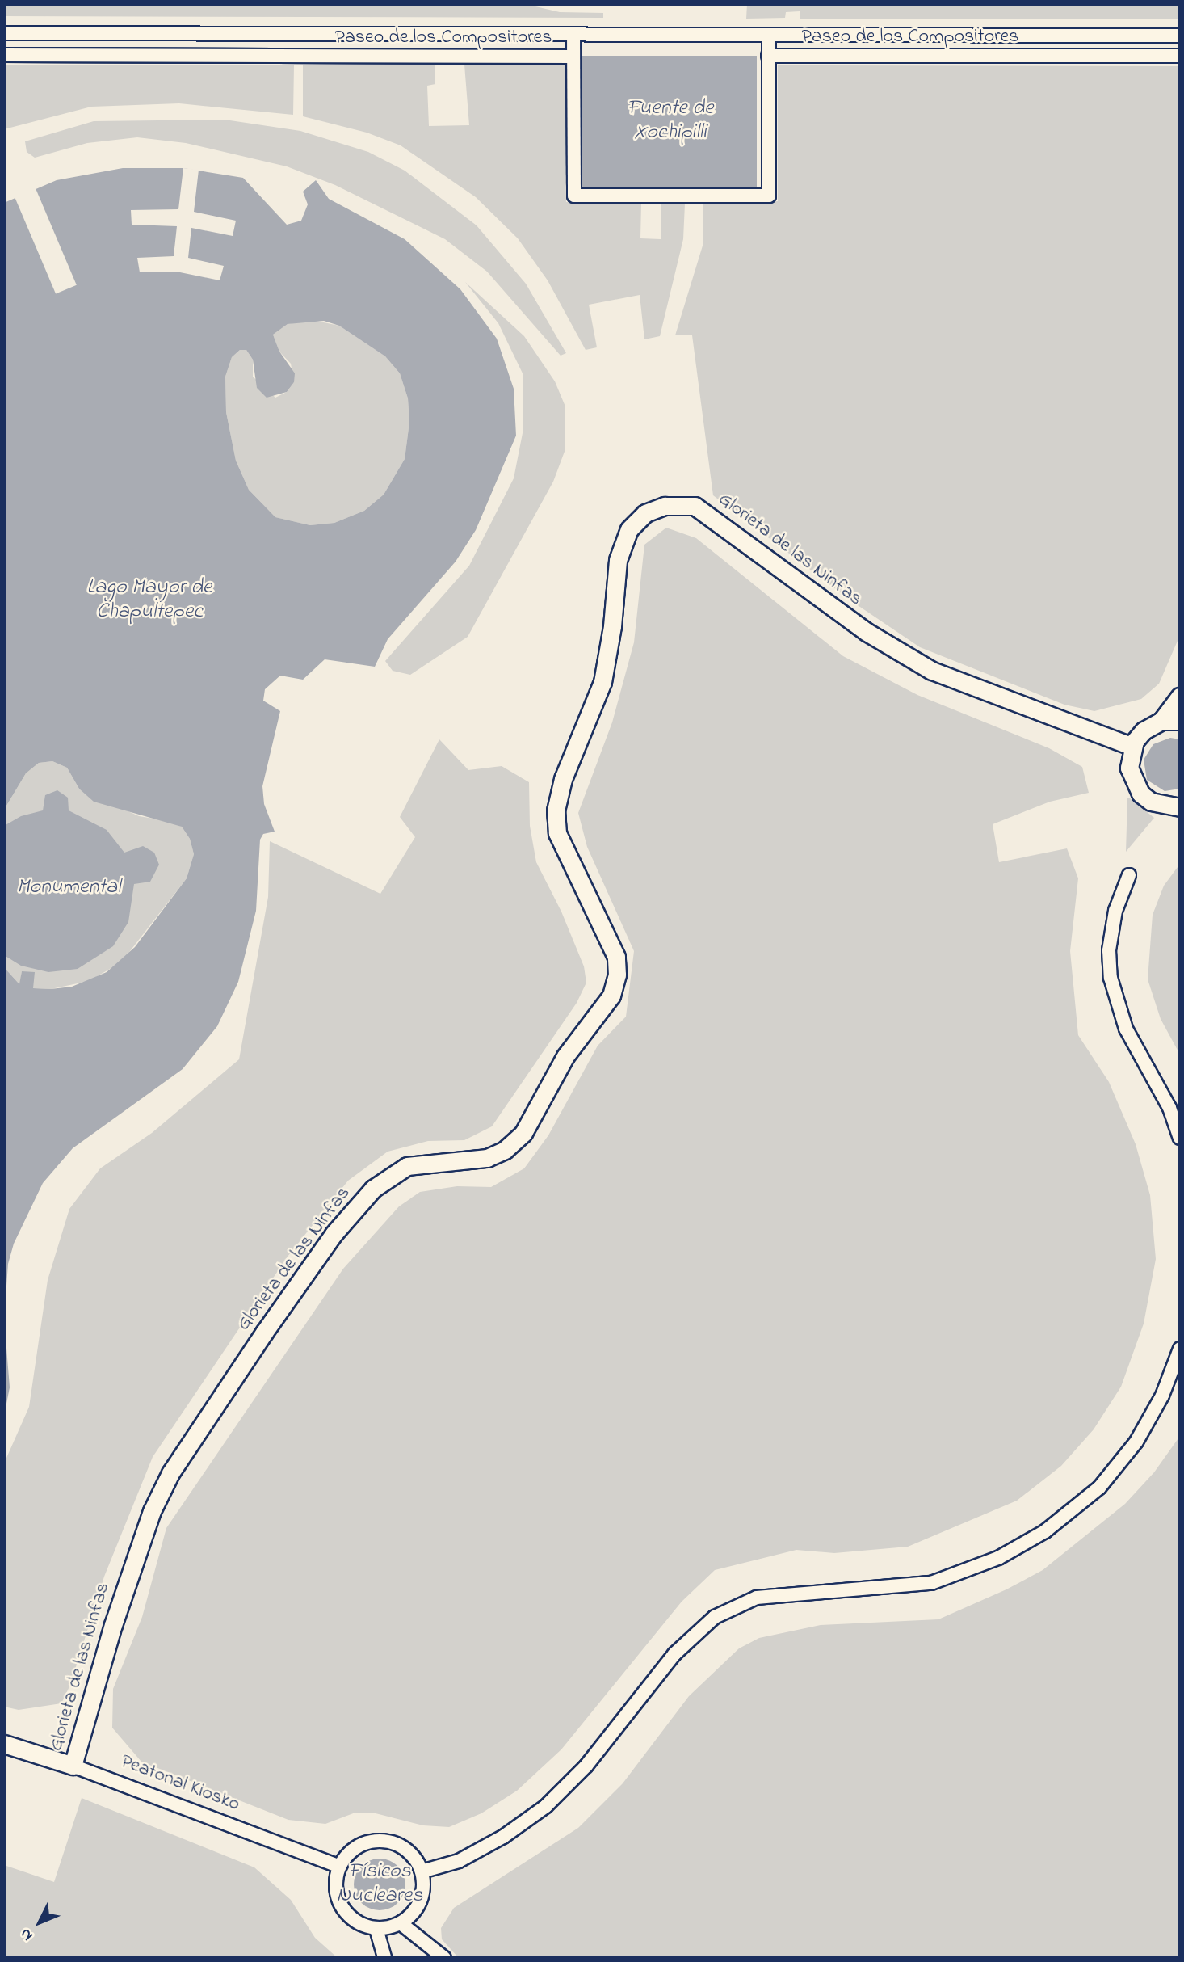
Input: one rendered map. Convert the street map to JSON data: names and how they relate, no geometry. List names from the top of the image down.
{
  "streets": {
    "street": ["Paseo de los Compositores", "Glorieta de las Ninfas", "Peatonal Kiosko"]
  },
  "crossings": [
    ["Glorieta de las Ninfas", "Peatonal Kiosko"]
  ],
  "water": [
    "Fuente de Xochipilli",
    "Lago Mayor de Chapultepec",
    "Monumental",
    "Físicos Nucleares"
  ],
  "north": "bottom left"
}
